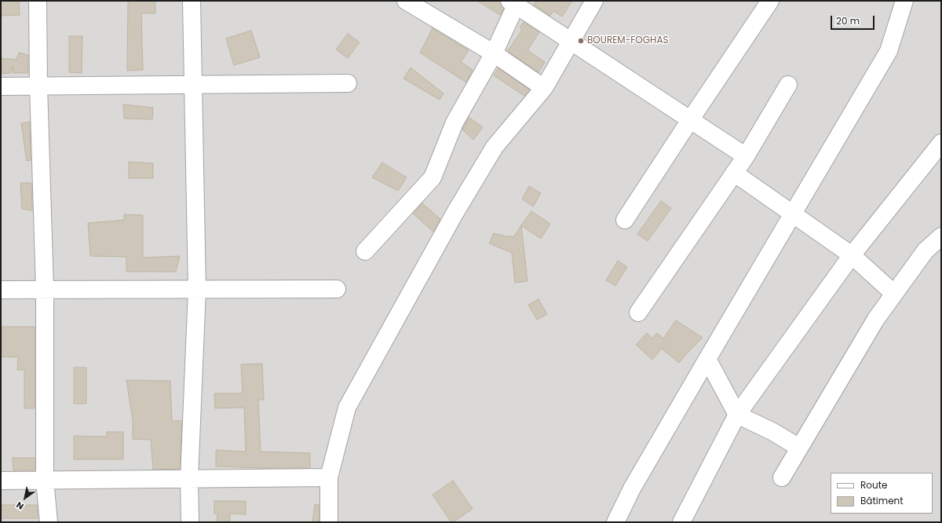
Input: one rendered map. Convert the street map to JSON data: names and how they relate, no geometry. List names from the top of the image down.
{
  "places": ["BOUREM-FOGHAS"],
  "legend": ["Route", "Bâtiment"],
  "scale_bar": "20 m",
  "north": "bottom left"
}
